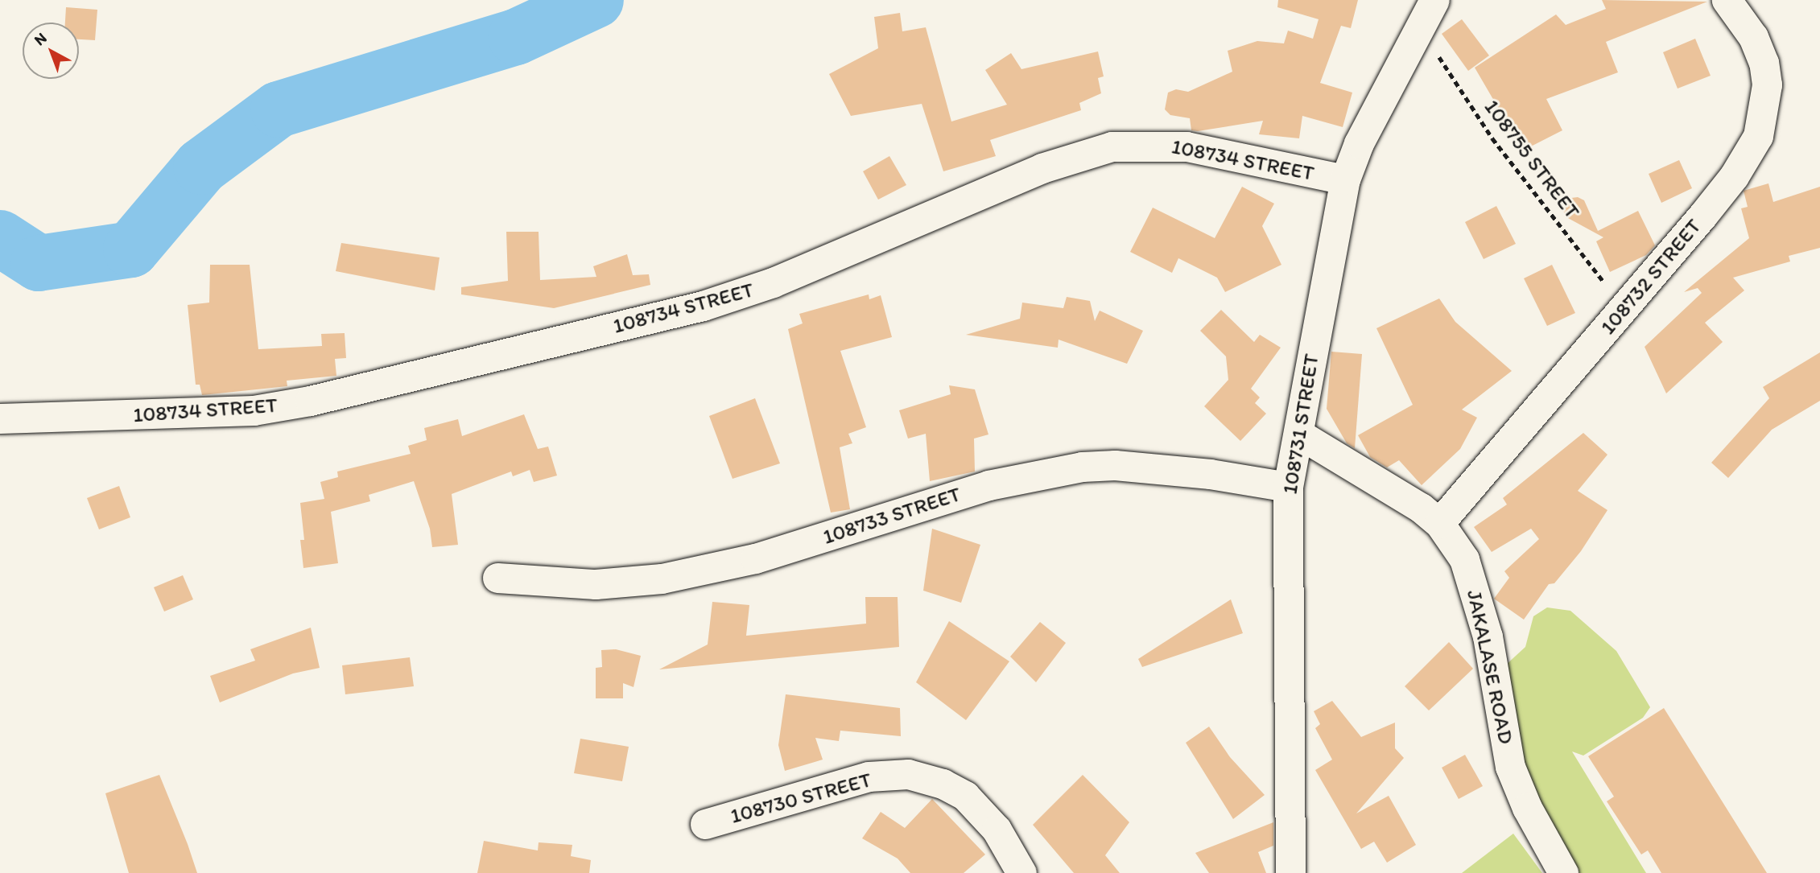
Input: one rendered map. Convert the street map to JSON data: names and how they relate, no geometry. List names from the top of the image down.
{
  "streets": {
    "street": [
      "108734 STREET",
      "108732 STREET",
      "108731 STREET",
      "108733 STREET",
      "JAKALASE ROAD",
      "108730 STREET"
    ],
    "path": ["108755 STREET"]
  },
  "crossings": [
    ["108755 STREET", "108732 STREET"],
    ["108755 STREET", "108731 STREET"],
    ["108734 STREET", "108731 STREET"],
    ["108732 STREET", "JAKALASE ROAD"],
    ["108731 STREET", "108733 STREET"],
    ["108731 STREET", "JAKALASE ROAD"]
  ],
  "north": "top left"
}
